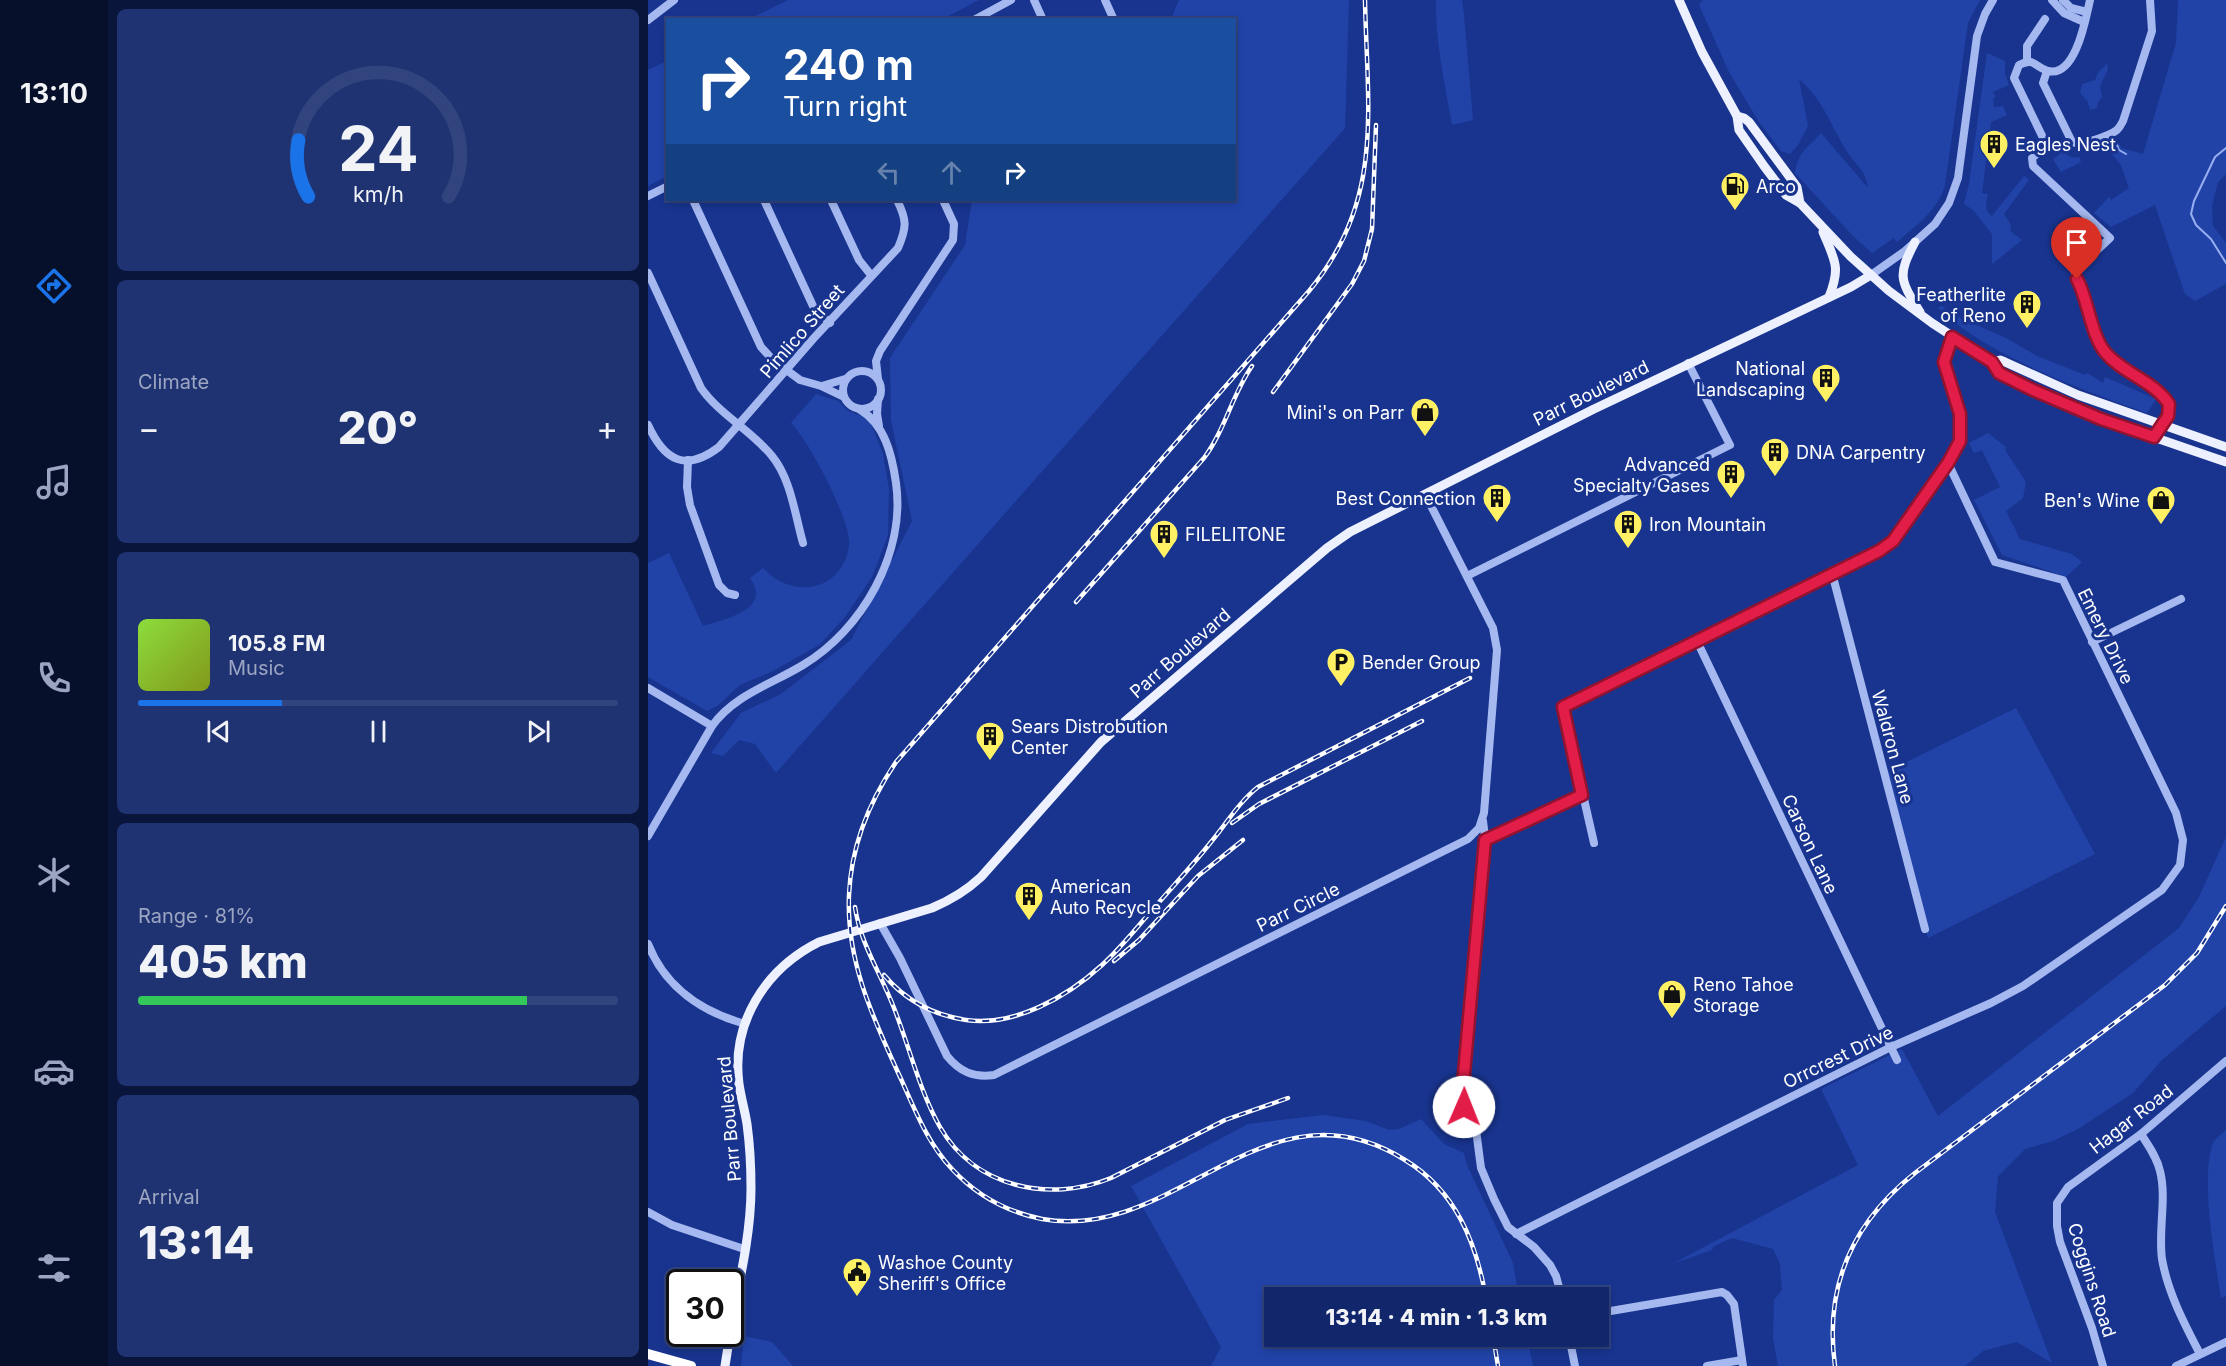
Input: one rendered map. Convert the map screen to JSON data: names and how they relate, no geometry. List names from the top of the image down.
{
  "streets": {
    "main road": ["Parr Boulevard"],
    "street": [
      "Pimlico Street",
      "Emery Drive",
      "Waldron Lane",
      "Carson Lane",
      "Parr Circle",
      "Orrcrest Drive",
      "Hagar Road",
      "Coggins Road"
    ]
  },
  "crossings": [
    ["Parr Boulevard", "Parr Circle"],
    ["Emery Drive", "Orrcrest Drive"],
    ["Carson Lane", "Orrcrest Drive"],
    ["Hagar Road", "Coggins Road"]
  ],
  "places": {
    "building": [
      "Eagles Nest",
      "Featherlite of Reno",
      "National Landscaping",
      "DNA Carpentry",
      "Advanced Specialty Gases",
      "Best Connection",
      "Iron Mountain",
      "FILELITONE",
      "Sears Distrobution Center",
      "American Auto Recycle"
    ],
    "fuel station": ["Arco"],
    "shop": ["Mini's on Parr", "Ben's Wine", "Reno Tahoe Storage"],
    "parking": ["Bender Group"],
    "public building": ["Washoe County Sheriff's Office"]
  },
  "page": {
    "tabs": "13:10",
    "turn": ["240 m", "Turn right"],
    "tile": [
      "Climate",
      ["Range · 81%", "405 km"],
      ["Arrival", "13:14"]
    ],
    "heat": ["−", "20°", "+"],
    "song": ["105.8 FM", "Music"],
    "limit": "30",
    "trip": "13:14 · 4 min · 1.3 km",
    "gauge": ["24", "km/h"]
  }
}
